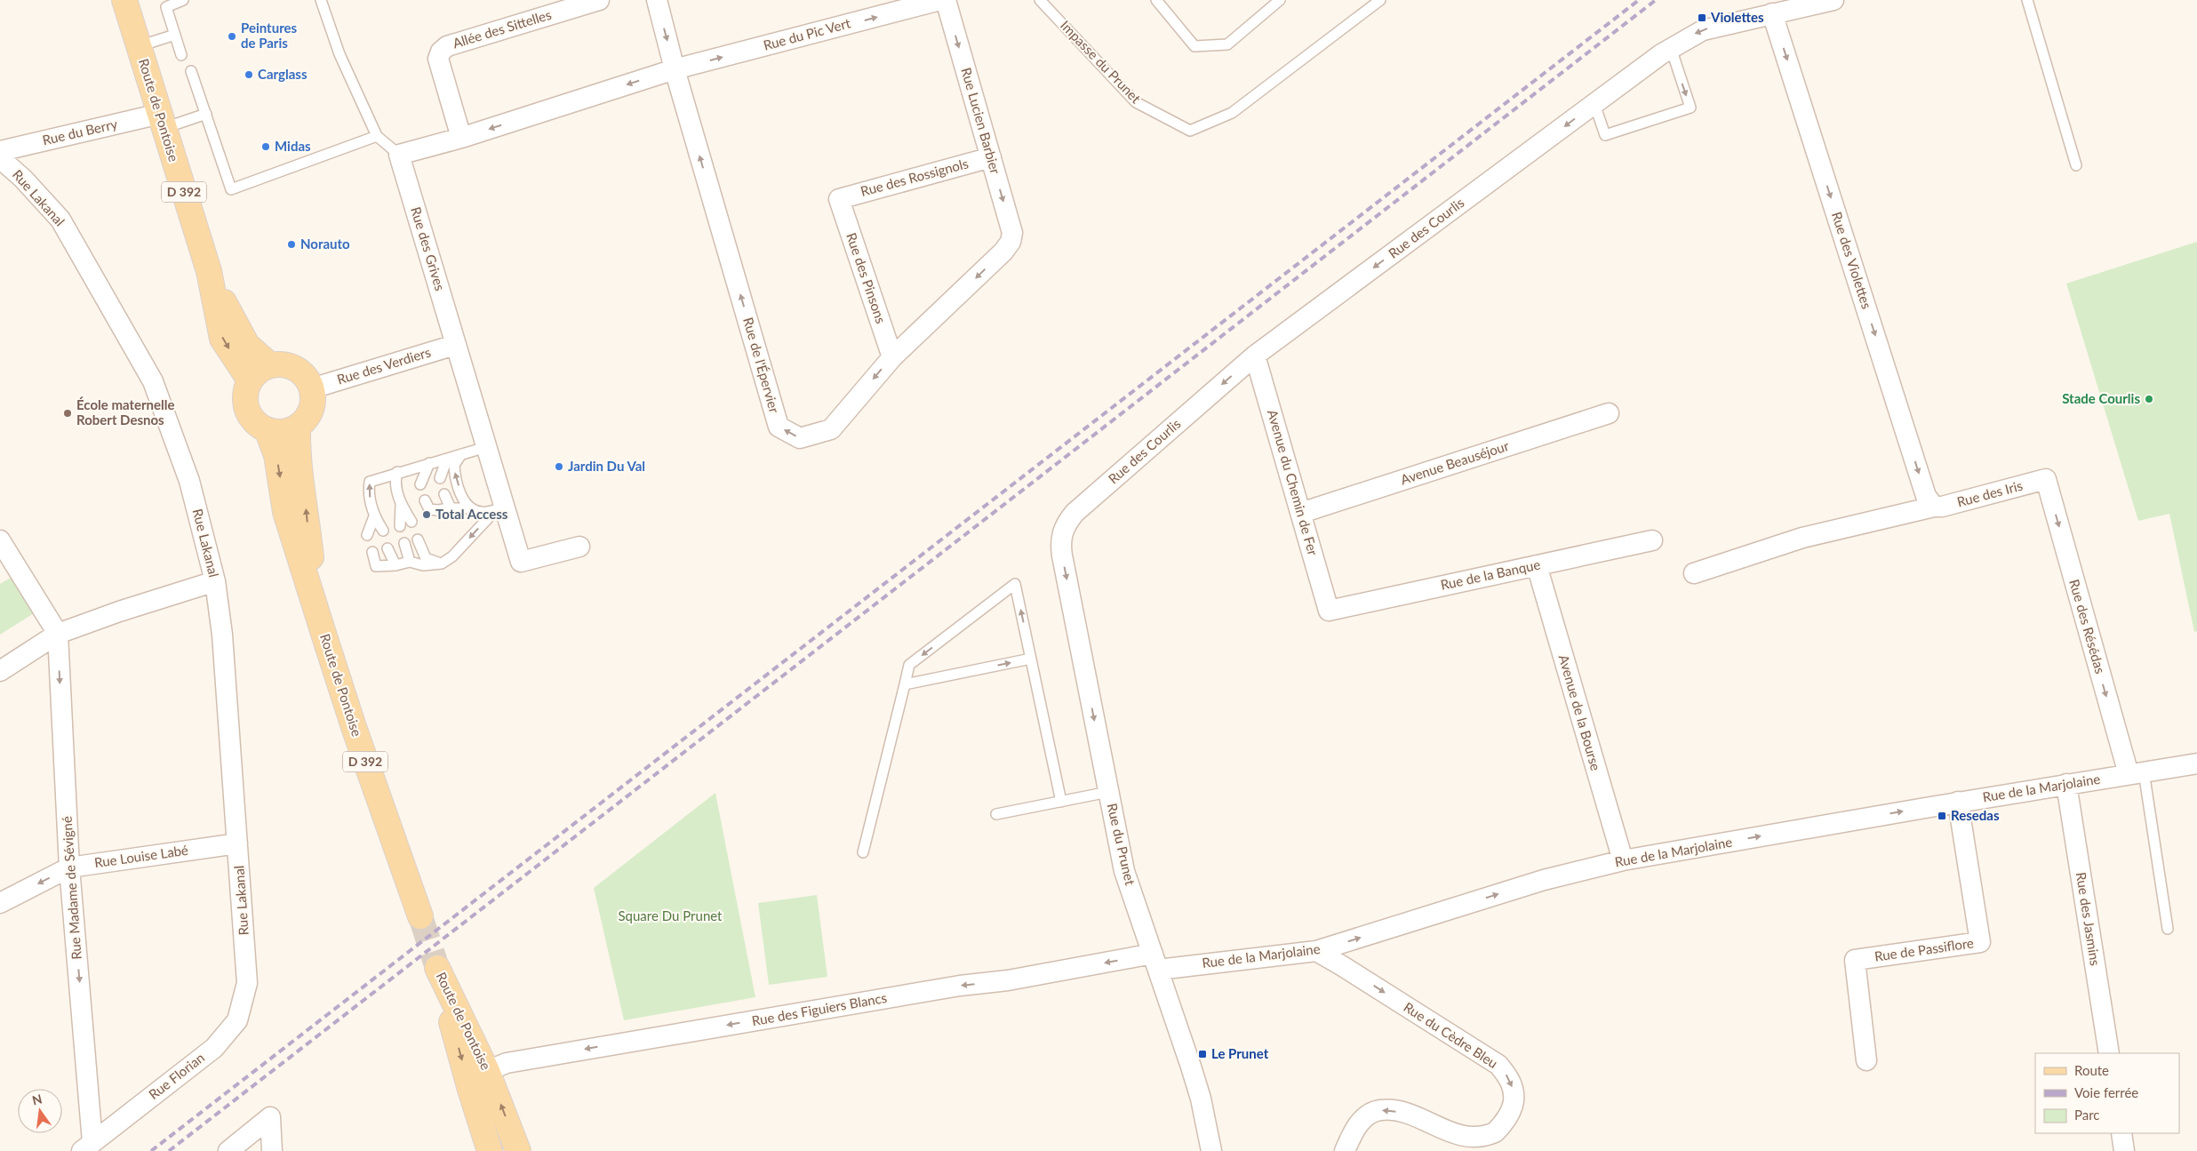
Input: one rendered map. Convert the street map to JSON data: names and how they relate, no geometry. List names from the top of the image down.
{
  "streets": {
    "main road": ["Route de Pontoise", "D 392"],
    "street": [
      "Allée des Sittelles",
      "Rue du Pic Vert",
      "Rue Lucien Barbier",
      "Rue du Berry",
      "Rue des Rossignols",
      "Rue Lakanal",
      "Rue des Courlis",
      "Rue des Grives",
      "Rue des Violettes",
      "Rue des Pinsons",
      "Rue de l'Épervier",
      "Rue des Verdiers",
      "Avenue Beauséjour",
      "Avenue du Chemin de Fer",
      "Rue des Iris",
      "Rue de la Banque",
      "Rue des Résédas",
      "Avenue de la Bourse",
      "Rue de la Marjolaine",
      "Rue du Prunet",
      "Rue Louise Labé",
      "Rue Madame de Sévigné",
      "Rue des Jasmins",
      "Rue de Passiflore",
      "Rue des Figuiers Blancs",
      "Rue du Cèdre Bleu",
      "Rue Florian"
    ],
    "lane": ["Impasse du Prunet"]
  },
  "crossings": [
    ["Rue du Pic Vert", "Rue de l'Épervier"],
    ["Route de Pontoise", "Rue du Berry"],
    ["Route de Pontoise", "Rue des Verdiers"],
    ["Route de Pontoise", "Rue des Figuiers Blancs"],
    ["Rue Lucien Barbier", "Rue des Rossignols"],
    ["Rue Lucien Barbier", "Rue de l'Épervier"],
    ["Rue des Rossignols", "Rue des Pinsons"],
    ["Rue Lakanal", "Rue Louise Labé"],
    ["Rue Lakanal", "Rue Florian"],
    ["Rue des Courlis", "Rue des Violettes"],
    ["Rue des Courlis", "Avenue du Chemin de Fer"],
    ["Rue des Courlis", "Rue du Prunet"],
    ["Rue des Grives", "Rue des Verdiers"],
    ["Rue des Violettes", "Rue des Iris"],
    ["Rue des Pinsons", "Rue de l'Épervier"],
    ["Avenue Beauséjour", "Avenue du Chemin de Fer"],
    ["Avenue du Chemin de Fer", "Rue de la Banque"],
    ["Rue des Iris", "Rue des Résédas"],
    ["Rue de la Banque", "Avenue de la Bourse"],
    ["Rue des Résédas", "Rue de la Marjolaine"],
    ["Avenue de la Bourse", "Rue de la Marjolaine"],
    ["Rue de la Marjolaine", "Rue du Prunet"],
    ["Rue de la Marjolaine", "Rue des Jasmins"],
    ["Rue de la Marjolaine", "Rue de Passiflore"],
    ["Rue de la Marjolaine", "Rue des Figuiers Blancs"],
    ["Rue de la Marjolaine", "Rue du Cèdre Bleu"],
    ["Rue du Prunet", "Rue des Figuiers Blancs"],
    ["Rue Louise Labé", "Rue Madame de Sévigné"],
    ["Rue Madame de Sévigné", "Rue Florian"]
  ],
  "one_way": [
    "Rue du Pic Vert",
    "Rue Lucien Barbier",
    "Rue des Courlis",
    "Rue des Violettes",
    "Rue des Résédas",
    "Rue de la Marjolaine",
    "Rue du Prunet",
    "Rue Madame de Sévigné",
    "Rue des Figuiers Blancs"
  ],
  "parks": ["Square Du Prunet"],
  "places": {
    "transit": ["Violettes", "Resedas", "Le Prunet"],
    "other": [
      "Peintures de Paris",
      "Carglass",
      "Midas",
      "Norauto",
      "Stade Courlis",
      "École maternelle Robert Desnos",
      "Jardin Du Val",
      "Total Access"
    ]
  },
  "legend": ["Route", "Voie ferrée", "Parc"],
  "north": "top"
}
